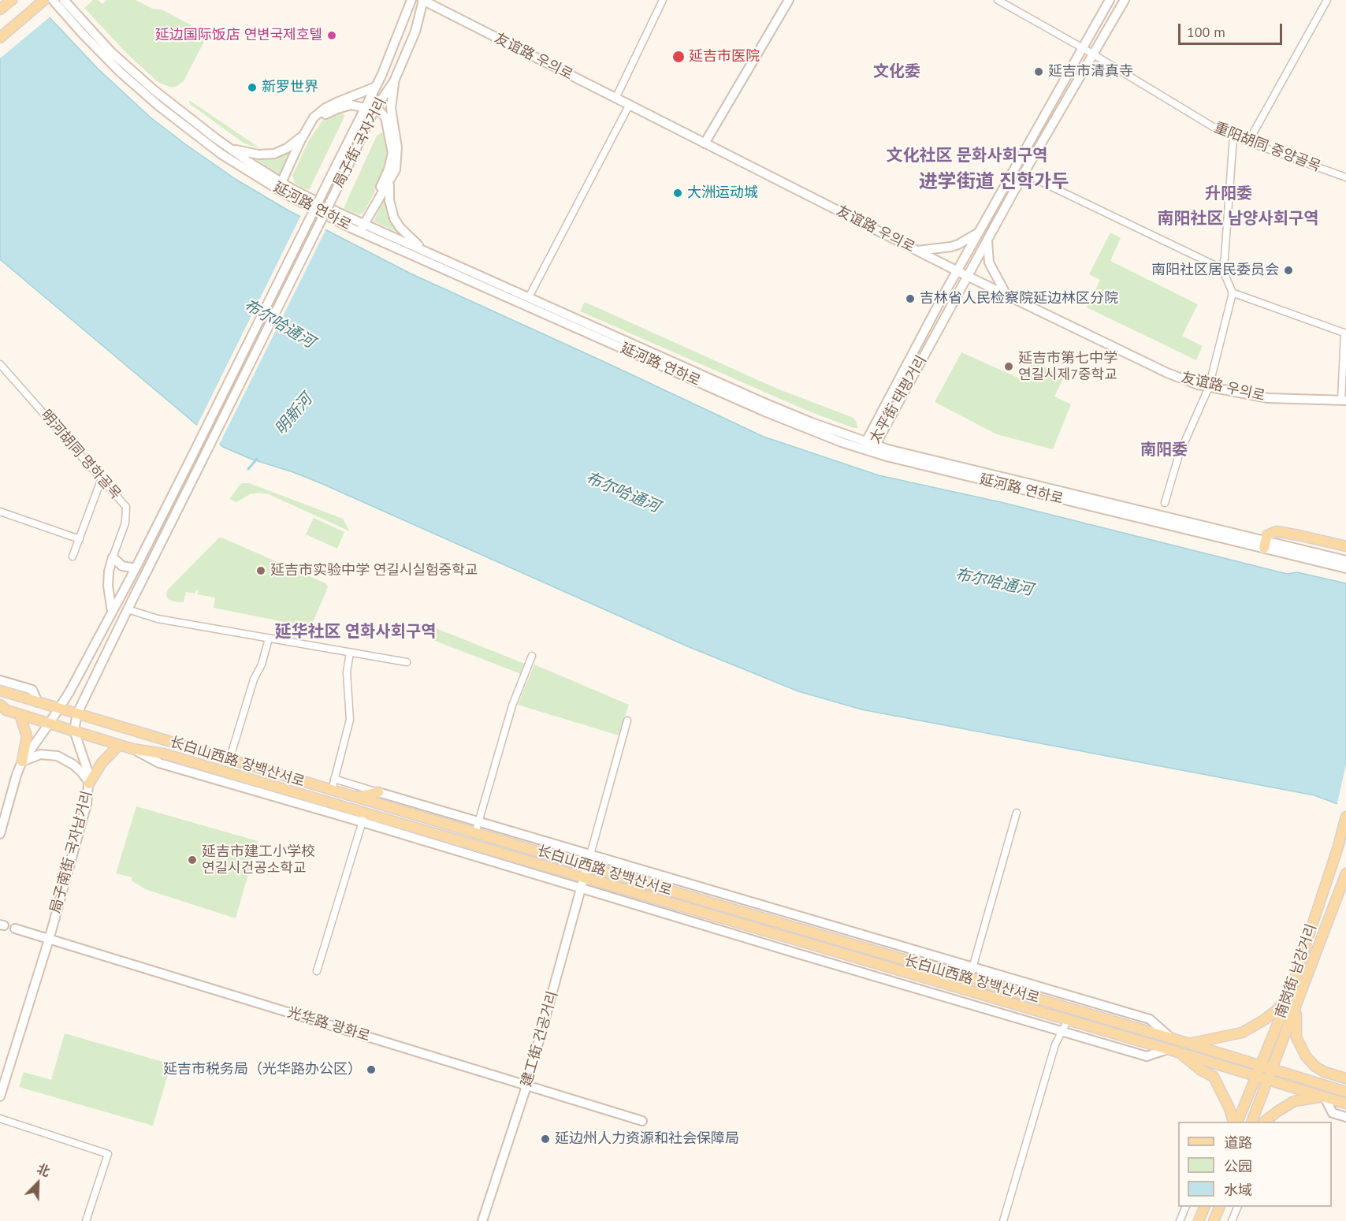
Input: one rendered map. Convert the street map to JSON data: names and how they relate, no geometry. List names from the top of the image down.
{
  "streets": {
    "main road": [
      "友谊路 우의로",
      "局子街 국자거리",
      "延河路 연하로",
      "太平街 태평거리",
      "长白山西路 장백산서로",
      "局子南街 국자남거리",
      "南岗街 남강거리",
      "光华路 광화로",
      "建工街 건공거리"
    ],
    "street": ["重阳胡同 중양골목", "明河胡同 명하골목"]
  },
  "crossings": [
    ["友谊路 우의로", "局子街 국자거리"],
    ["友谊路 우의로", "太平街 태평거리"],
    ["局子街 국자거리", "局子南街 국자남거리"],
    ["重阳胡同 중양골목", "太平街 태평거리"],
    ["延河路 연하로", "太平街 태평거리"],
    ["长白山西路 장백산서로", "局子南街 국자남거리"],
    ["长白山西路 장백산서로", "南岗街 남강거리"],
    ["长白山西路 장백산서로", "建工街 건공거리"],
    ["局子南街 국자남거리", "光华路 광화로"],
    ["光华路 광화로", "建工街 건공거리"]
  ],
  "districts": [
    "文化委",
    "文化社区 문화사회구역",
    "进学街道 진학가두",
    "升阳委",
    "南阳社区 남양사회구역",
    "南阳委",
    "延华社区 연화사회구역"
  ],
  "water": ["布尔哈通河", "明新河"],
  "places": [
    "延边国际饭店 연변국제호텔",
    "延吉市医院",
    "延吉市清真寺",
    "新罗世界",
    "大洲运动城",
    "南阳社区居民委员会",
    "吉林省人民检察院延边林区分院",
    "延吉市第七中学 연길시제7중학교",
    "延吉市实验中学 연길시실험중학교",
    "延吉市建工小学校 연길시건공소학교",
    "延吉市税务局（光华路办公区）",
    "延边州人力资源和社会保障局"
  ],
  "legend": ["道路", "公园", "水域"],
  "scale_bar": "100 m",
  "north": "top right"
}
